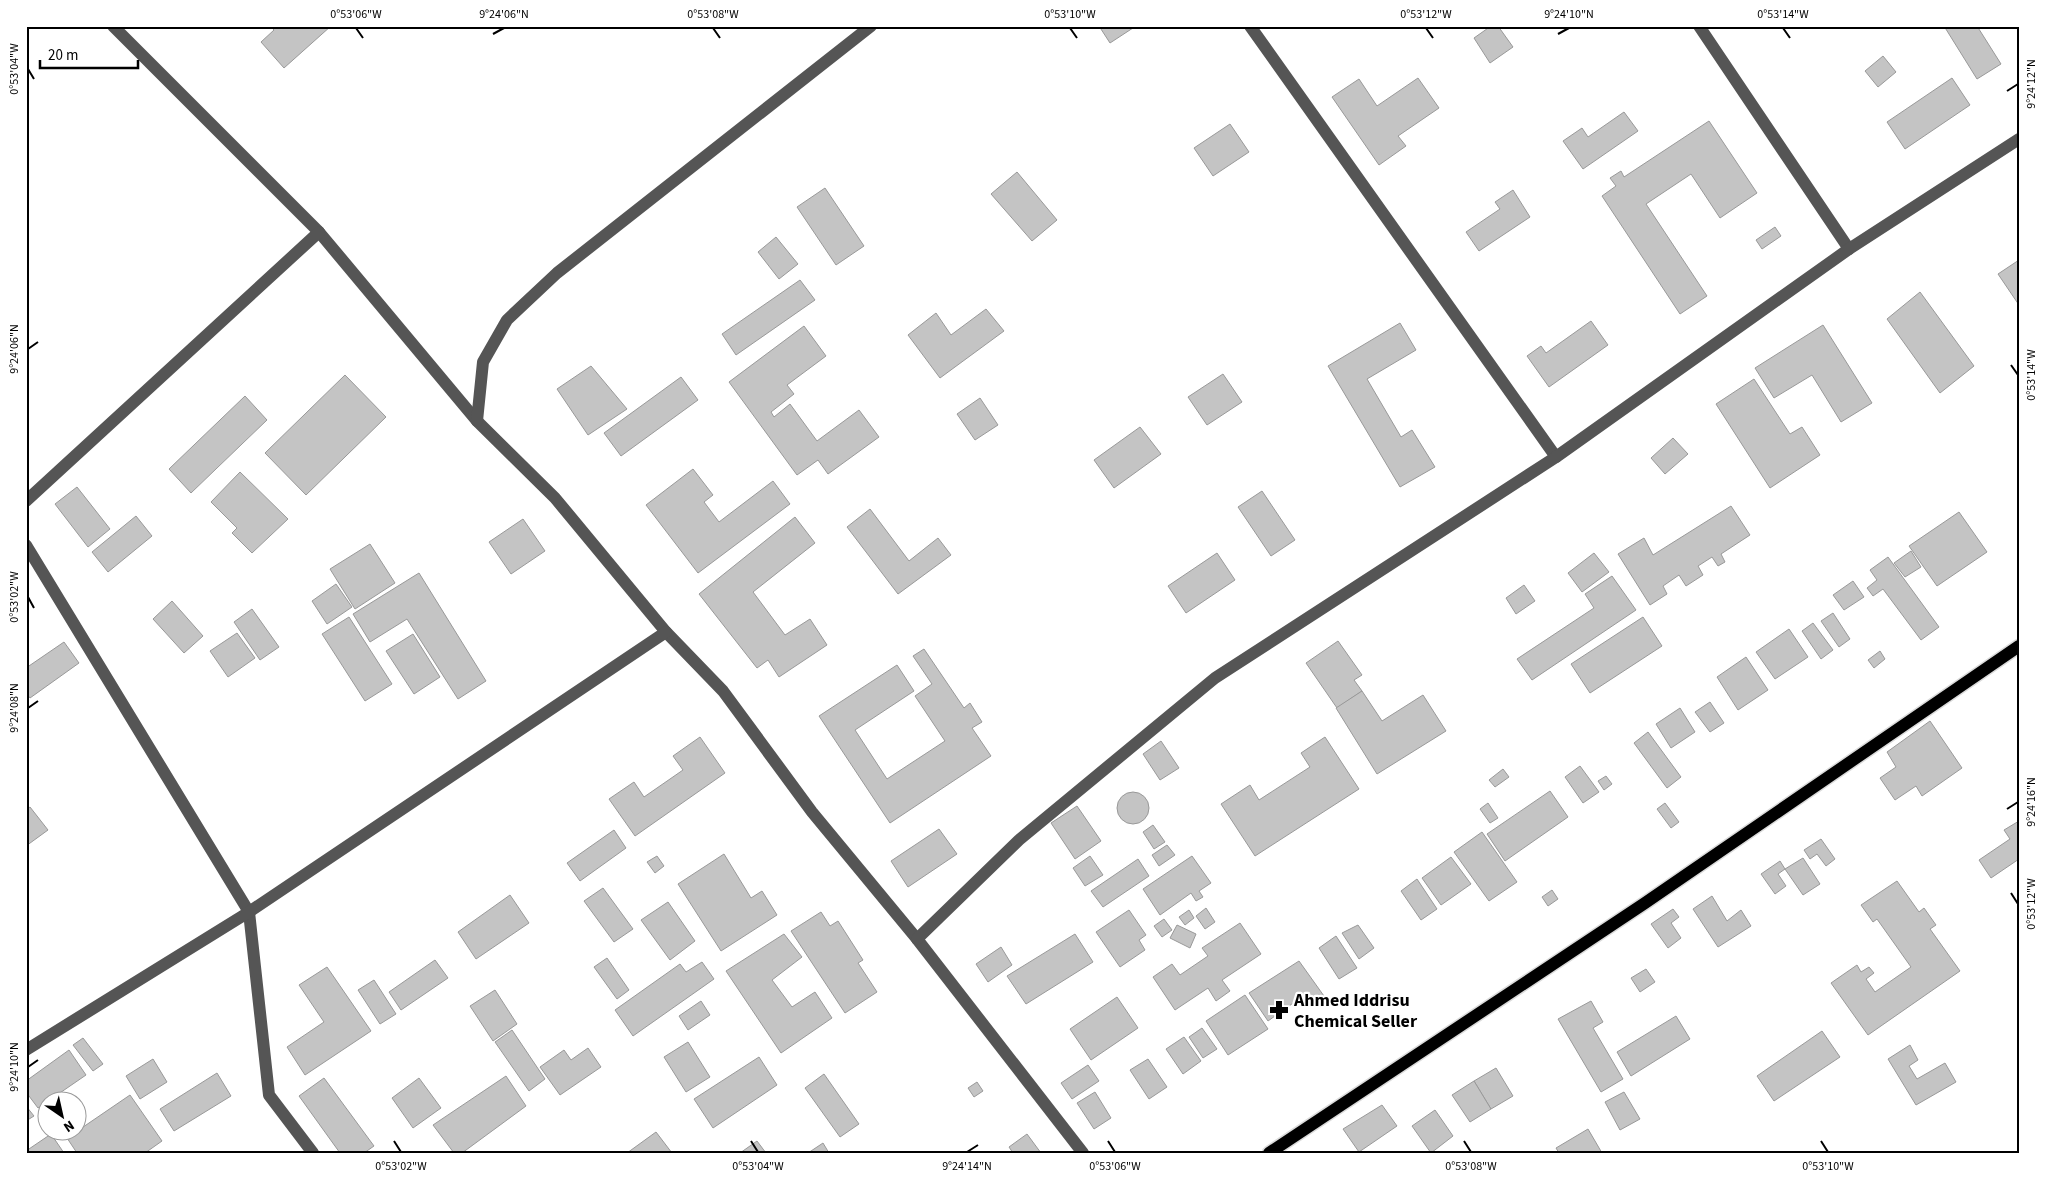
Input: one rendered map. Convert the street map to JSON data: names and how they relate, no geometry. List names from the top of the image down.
{
  "places": {
    "pharmacy": ["Ahmed Iddrisu Chemical Seller"]
  },
  "scale_bar": "20 m",
  "north": "bottom right",
  "coordinates": [
    "0°53'06\"W",
    "9°24'06\"N",
    "0°53'08\"W",
    "0°53'10\"W",
    "0°53'12\"W",
    "9°24'10\"N",
    "0°53'14\"W",
    "0°53'04\"W",
    "9°24'12\"N",
    "0°53'02\"W",
    "9°24'08\"N",
    "9°24'16\"N",
    "9°24'14\"N"
  ]
}
